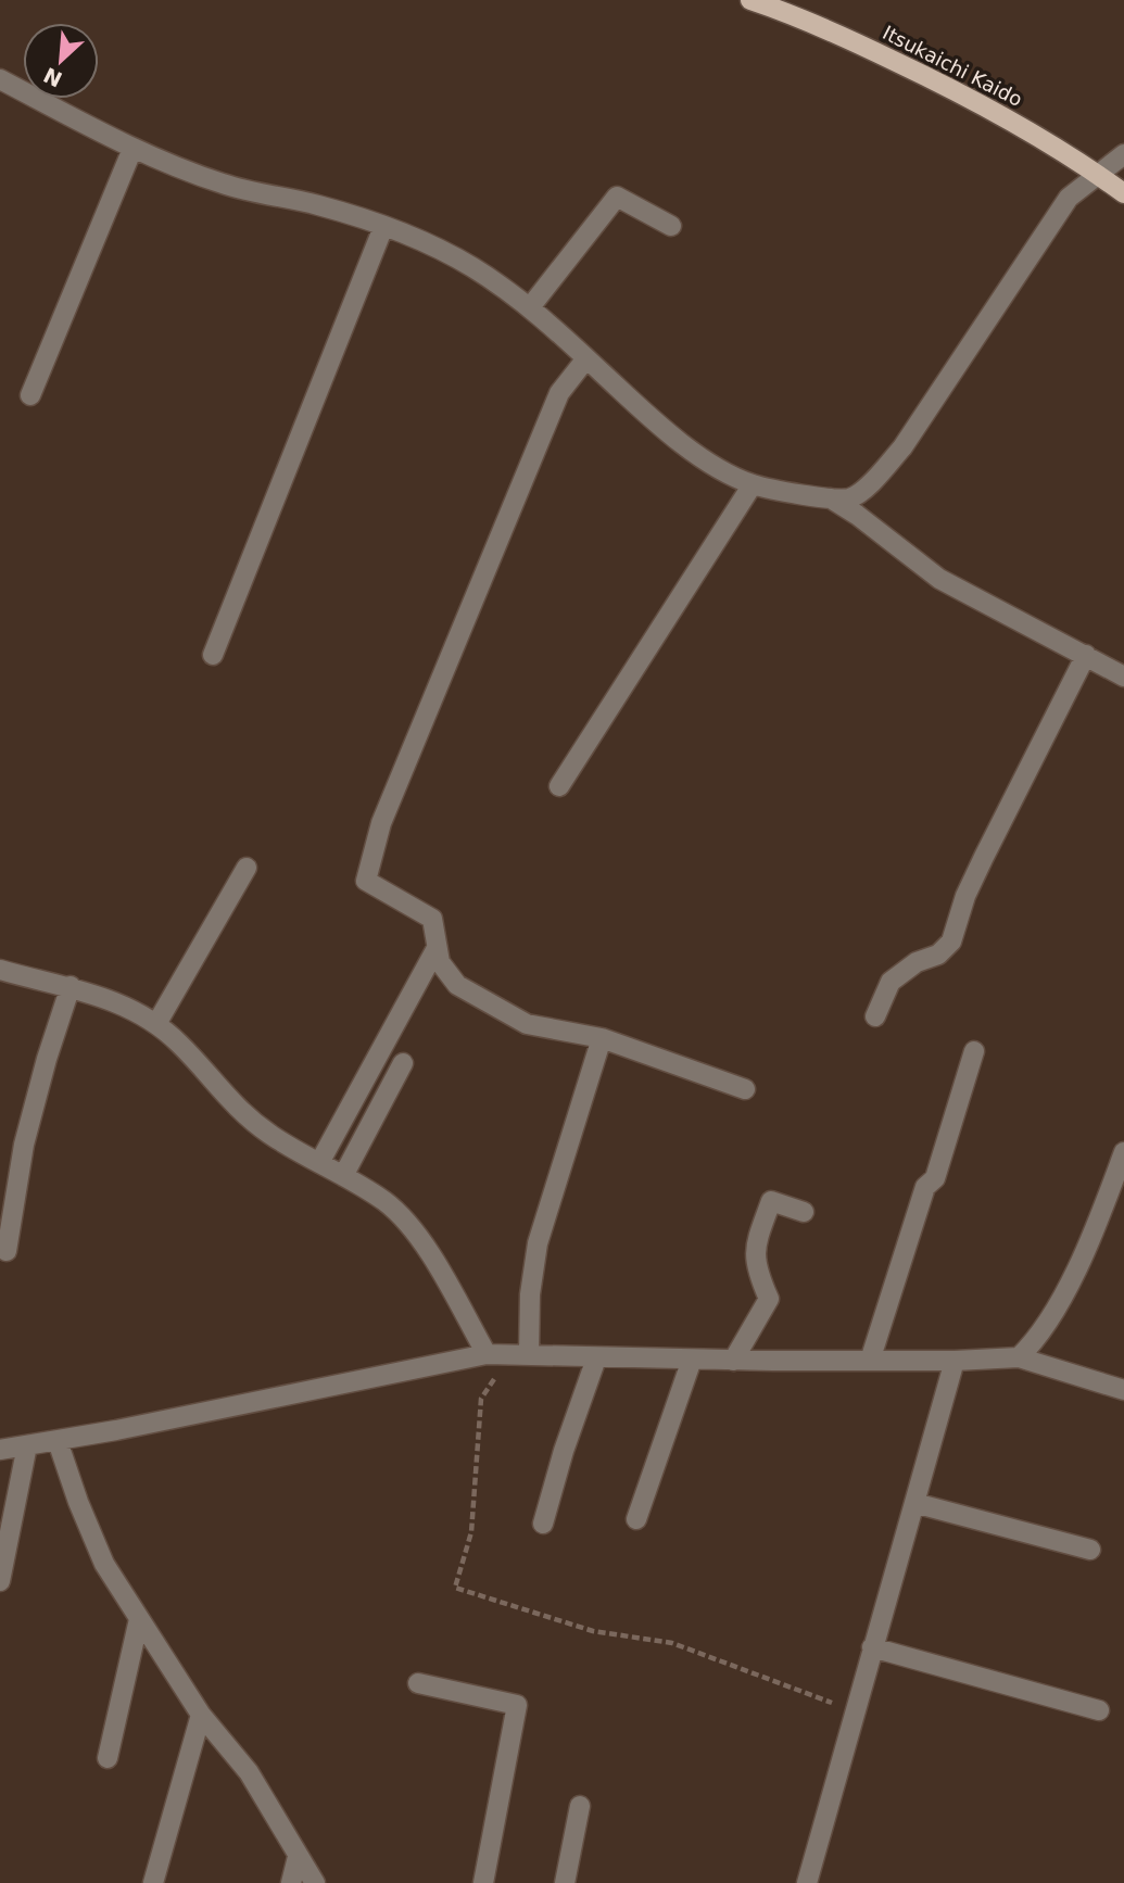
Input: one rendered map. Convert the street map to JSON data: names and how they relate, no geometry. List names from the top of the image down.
{
  "streets": {
    "main road": ["Itsukaichi Kaido"]
  },
  "north": "bottom left"
}
